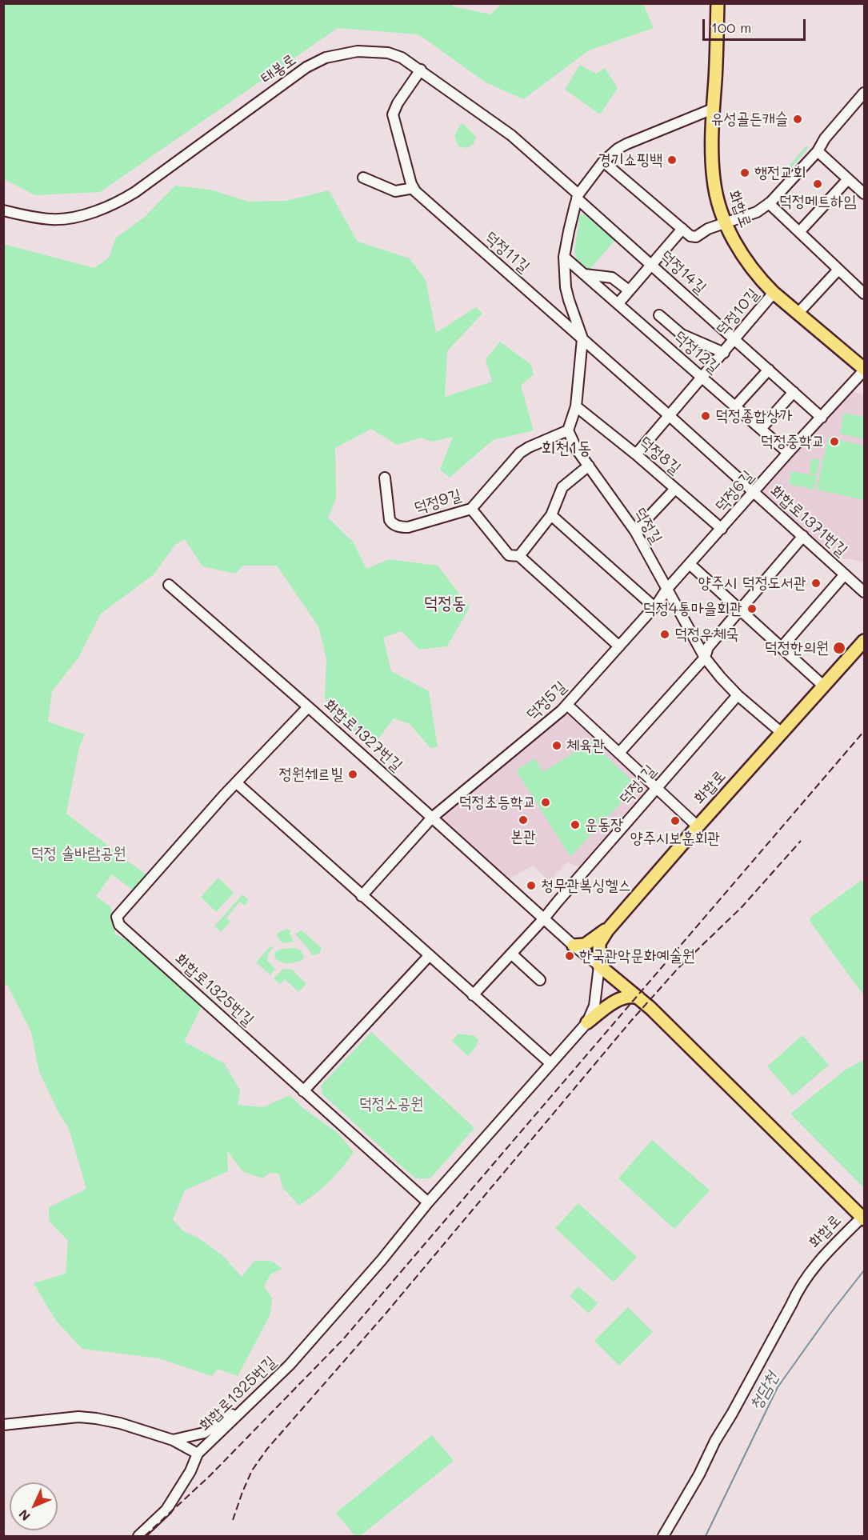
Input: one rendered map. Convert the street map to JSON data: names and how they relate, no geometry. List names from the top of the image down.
{
  "streets": {
    "main road": ["화합로"],
    "street": [
      "태봉로",
      "덕정11길",
      "덕정14길",
      "덕정10길",
      "덕정12길",
      "덕정8길",
      "덕정6길",
      "덕정9길",
      "화합로1371번길",
      "덕정길",
      "덕정5길",
      "화합로1327번길",
      "덕정1길",
      "화합로1325번길"
    ]
  },
  "crossings": [
    ["태봉로", "덕정14길"],
    ["화합로", "덕정10길"],
    ["화합로", "덕정6길"],
    ["화합로", "덕정길"],
    ["화합로", "화합로1327번길"],
    ["화합로", "화합로1325번길"],
    ["덕정14길", "덕정10길"],
    ["덕정14길", "덕정6길"],
    ["덕정10길", "덕정12길"],
    ["덕정10길", "덕정8길"],
    ["덕정12길", "덕정6길"],
    ["덕정8길", "덕정6길"],
    ["덕정6길", "화합로1371번길"],
    ["덕정6길", "덕정길"],
    ["덕정6길", "덕정5길"],
    ["덕정9길", "덕정길"],
    ["덕정길", "덕정5길"],
    ["덕정길", "덕정1길"],
    ["덕정5길", "화합로1327번길"],
    ["화합로1327번길", "덕정1길"],
    ["화합로1327번길", "화합로1325번길"]
  ],
  "districts": ["회천1동", "덕정동"],
  "water": ["청담천"],
  "parks": ["덕정 솔바람공원", "덕정소공원"],
  "places": [
    "유성골든캐슬",
    "경기쇼핑백",
    "행전교회",
    "덕정메트하임",
    "덕정종합상가",
    "덕정중학교",
    "양주시 덕정도서관",
    "덕정4통마을회관",
    "덕정우체국",
    "덕정한의원",
    "체육관",
    "정원쉐르빌",
    "덕정초등학교",
    "본관",
    "양주시보훈회관",
    "운동장",
    "청무관복싱헬스",
    "한국관악문화예술원"
  ],
  "scale_bar": "100 m",
  "north": "bottom left"
}
